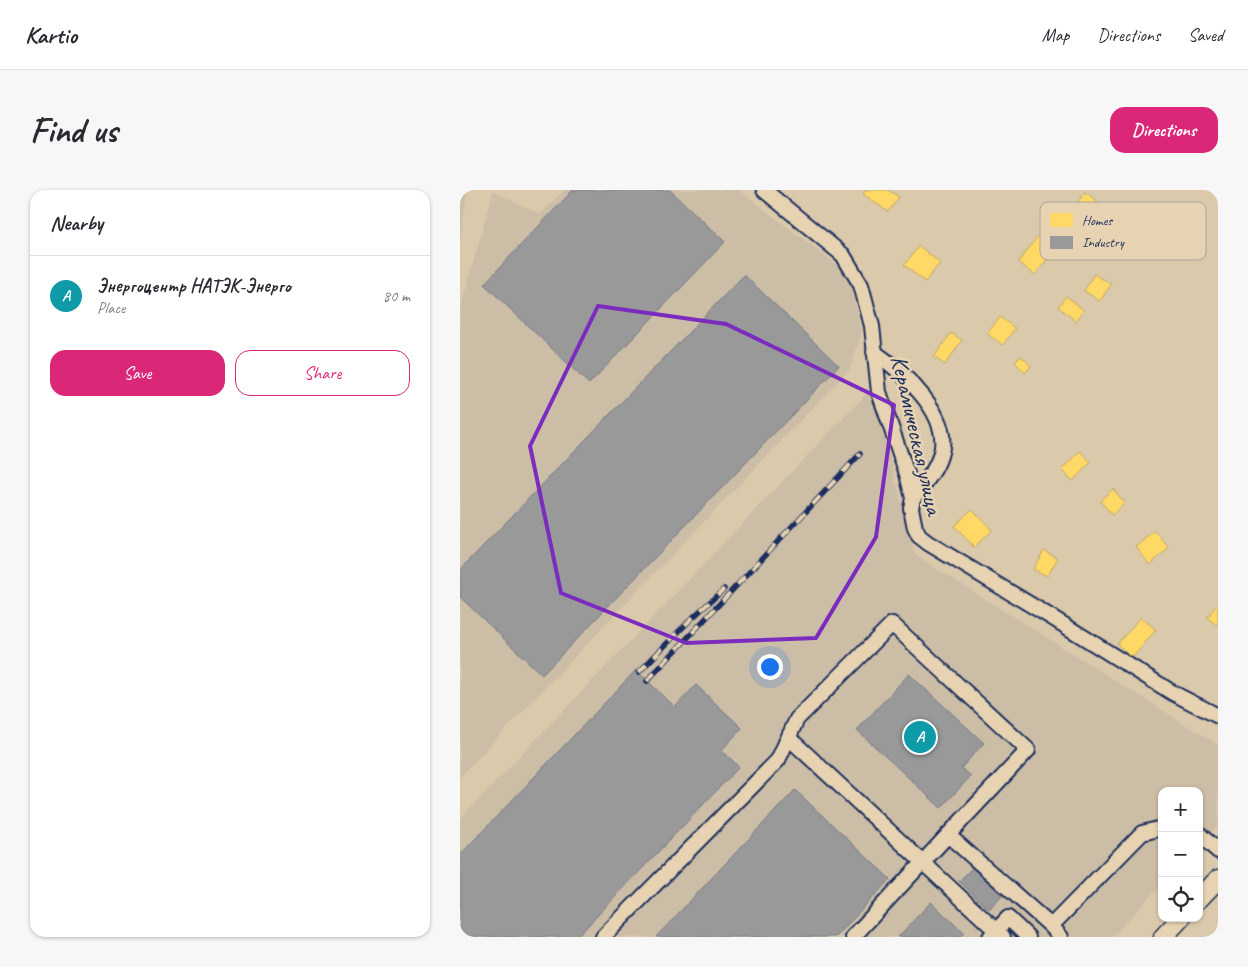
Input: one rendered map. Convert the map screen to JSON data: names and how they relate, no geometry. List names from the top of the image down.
{
  "streets": {
    "street": ["Керамическая улица"]
  },
  "legend": ["Homes", "Industry"],
  "page": {
    "header": "Kartio",
    "nav": ["Map", "Directions", "Saved"],
    "buttons": [
      "Directions",
      ["Save", "Share"]
    ],
    "title": "Find us",
    "heading": "Nearby",
    "list": [
      {
        "mark": "A",
        "name": "Энергоцентр НАТЭК-Энерго",
        "note": "Place",
        "value": "80 m"
      }
    ],
    "pins": "A",
    "map_buttons": ["+", "−"]
  }
}
